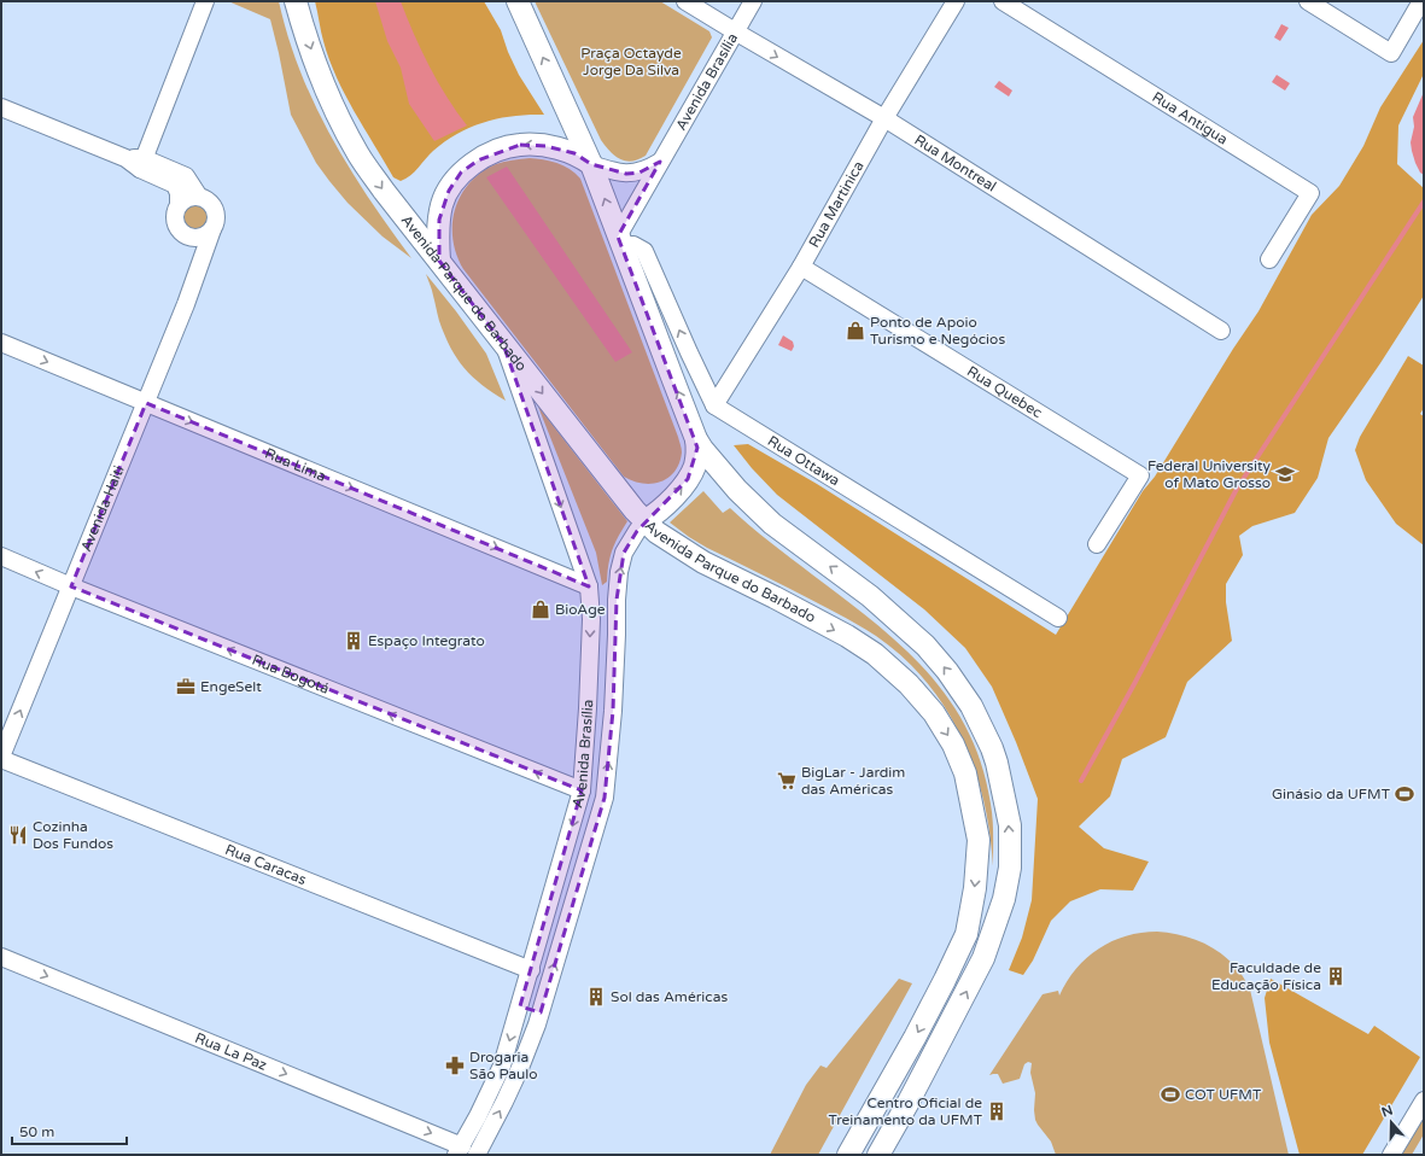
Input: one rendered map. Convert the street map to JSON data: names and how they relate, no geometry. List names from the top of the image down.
{
  "streets": {
    "main road": ["Avenida Parque do Barbado"],
    "street": [
      "Avenida Brasília",
      "Rua Antigua",
      "Rua Montreal",
      "Rua Martinica",
      "Rua Quebec",
      "Rua Ottawa",
      "Rua Lima",
      "Avenida Haiti",
      "Rua Bogotá",
      "Rua Caracas",
      "Rua La Paz"
    ]
  },
  "crossings": [
    ["Avenida Brasília", "Rua Montreal"],
    ["Avenida Brasília", "Avenida Parque do Barbado"],
    ["Avenida Brasília", "Rua Lima"],
    ["Avenida Brasília", "Rua Bogotá"],
    ["Avenida Brasília", "Rua Caracas"],
    ["Avenida Brasília", "Rua La Paz"],
    ["Rua Montreal", "Rua Martinica"],
    ["Rua Martinica", "Rua Quebec"],
    ["Rua Martinica", "Rua Ottawa"],
    ["Rua Lima", "Avenida Haiti"],
    ["Avenida Haiti", "Rua Bogotá"],
    ["Avenida Haiti", "Rua Caracas"]
  ],
  "one_way": [
    "Avenida Parque do Barbado",
    "Rua Lima",
    "Rua Bogotá",
    "Rua La Paz"
  ],
  "parks": ["Praça Octayde Jorge Da Silva"],
  "places": {
    "shop": ["Ponto de Apoio Turismo e Negócios", "BioAge"],
    "school or university": ["Federal University of Mato Grosso"],
    "building": [
      "Espaço Integrato",
      "Faculdade de Educação Física",
      "Sol das Américas",
      "Centro Oficial de Treinamento da UFMT"
    ],
    "office": ["EngeSelt"],
    "supermarket": ["BigLar - Jardim das Américas"],
    "sports": ["Ginásio da UFMT", "COT UFMT"],
    "restaurant": ["Cozinha Dos Fundos"],
    "pharmacy": ["Drogaria São Paulo"]
  },
  "scale_bar": "50 m",
  "north": "top"
}
